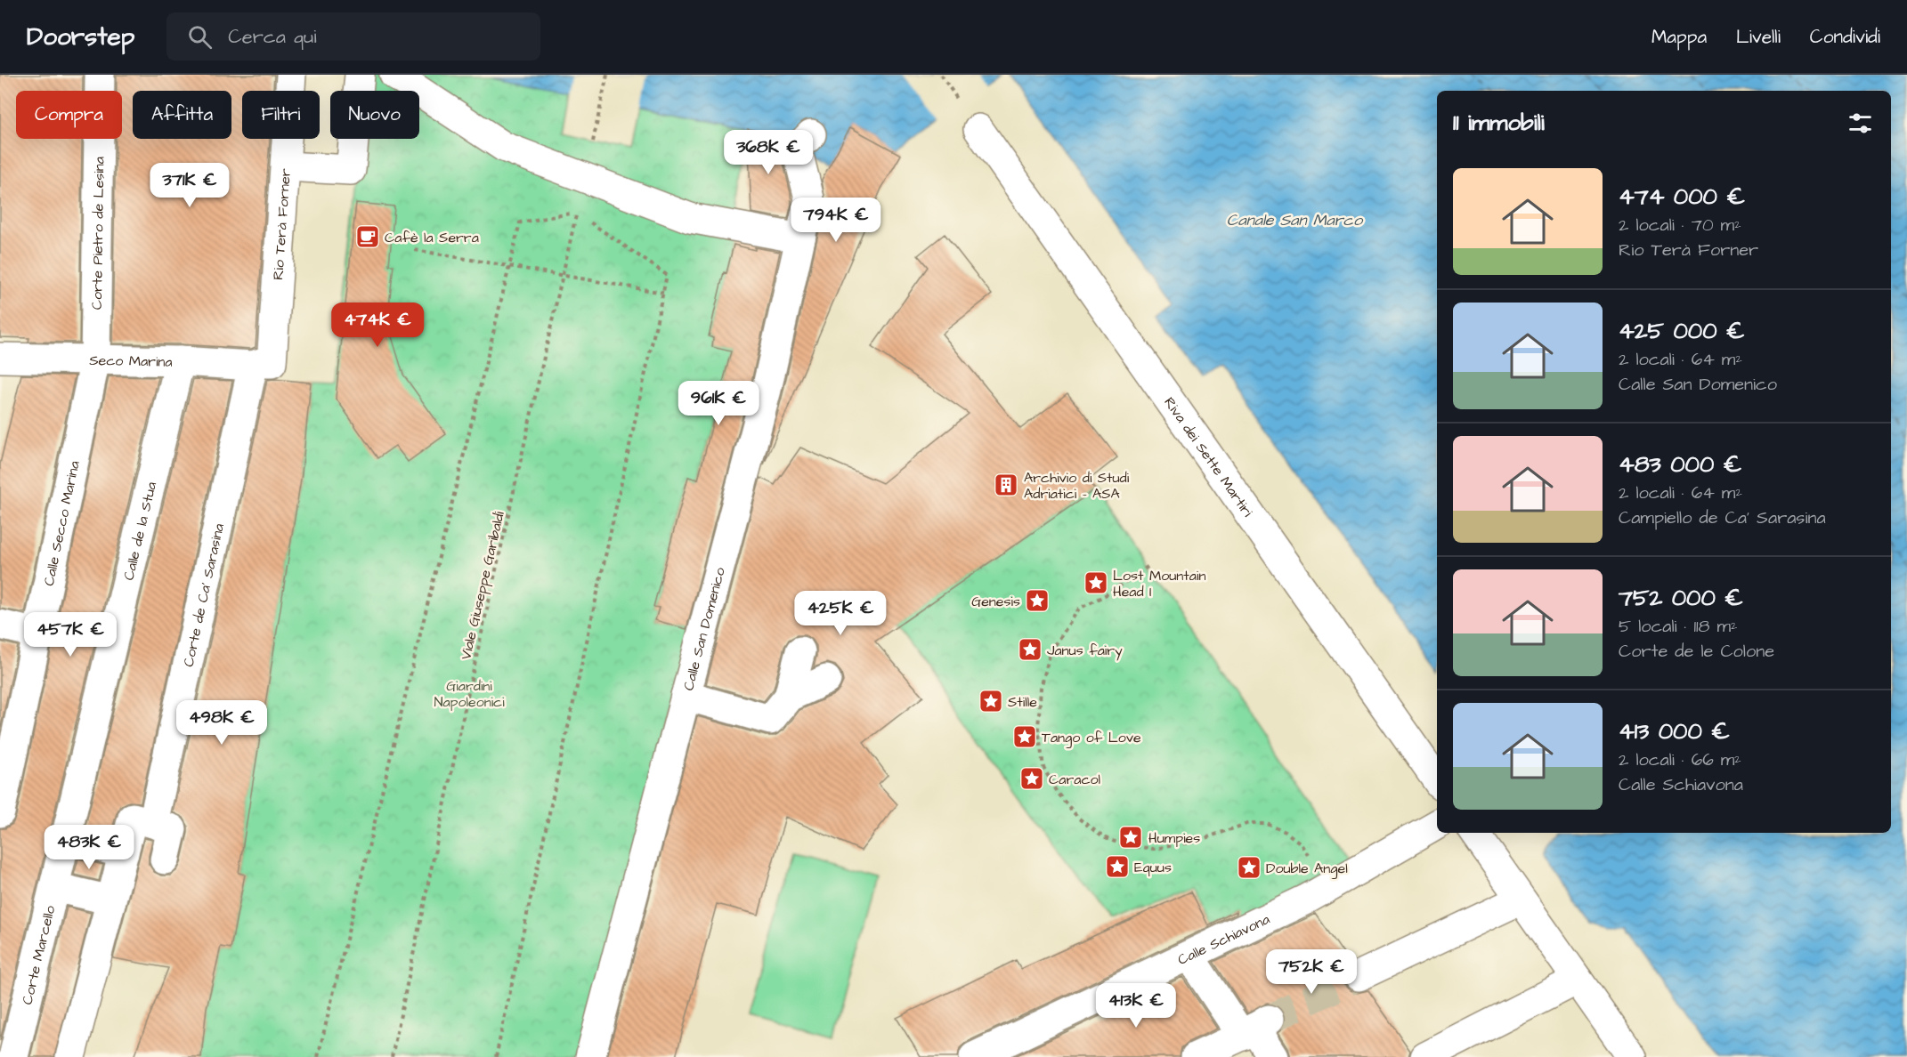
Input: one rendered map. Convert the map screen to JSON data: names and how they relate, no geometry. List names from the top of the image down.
{
  "streets": {
    "street": [
      "Rio Terà Forner",
      "Corte Pietro de Lesina",
      "Seco Marina",
      "Riva dei Sette Martiri",
      "Calle Secco Marina",
      "Calle de la Stua",
      "Corte de Ca' Sarasina",
      "Calle San Domenico",
      "Calle Schiavona",
      "Corte Marcello"
    ],
    "path": ["Viale Giuseppe Garibaldi"]
  },
  "crossings": [
    ["Rio Terà Forner", "Seco Marina"],
    ["Rio Terà Forner", "Corte de Ca' Sarasina"],
    ["Corte Pietro de Lesina", "Seco Marina"],
    ["Corte Pietro de Lesina", "Calle Secco Marina"],
    ["Seco Marina", "Calle Secco Marina"],
    ["Seco Marina", "Calle de la Stua"],
    ["Seco Marina", "Corte de Ca' Sarasina"],
    ["Calle de la Stua", "Corte Marcello"]
  ],
  "water": ["Canale San Marco"],
  "parks": ["Giardini Napoleonici"],
  "places": {
    "cafe": ["Cafè la Serra"],
    "building": ["Archivio di Studi Adriatici - ASA"],
    "place": [
      "Lost Mountain Head I",
      "Genesis",
      "Janus fairy",
      "Stille",
      "Tango of Love",
      "Caracol",
      "Humpies",
      "Equus",
      "Double Angel"
    ]
  },
  "page": {
    "header": "Doorstep",
    "search": "Cerca qui",
    "nav": ["Mappa", "Livelli", "Condividi"],
    "chip": [
      "Compra",
      "Affitta",
      "Filtri",
      "Nuovo"
    ],
    "heading": "11 immobili",
    "price": [
      "368K €",
      "371K €",
      "794K €",
      "474K €",
      "961K €",
      "425K €",
      "457K €",
      "498K €",
      "483K €",
      "752K €",
      "413K €"
    ],
    "list": [
      {
        "name": "474 000 €",
        "note": "2 locali · 70 m² · Rio Terà Forner"
      },
      {
        "name": "425 000 €",
        "note": "2 locali · 64 m² · Calle San Domenico"
      },
      {
        "name": "483 000 €",
        "note": "2 locali · 64 m² · Campiello de Ca' Sarasina"
      },
      {
        "name": "752 000 €",
        "note": "5 locali · 118 m² · Corte de le Colone"
      },
      {
        "name": "413 000 €",
        "note": "2 locali · 66 m² · Calle Schiavona"
      }
    ]
  }
}
